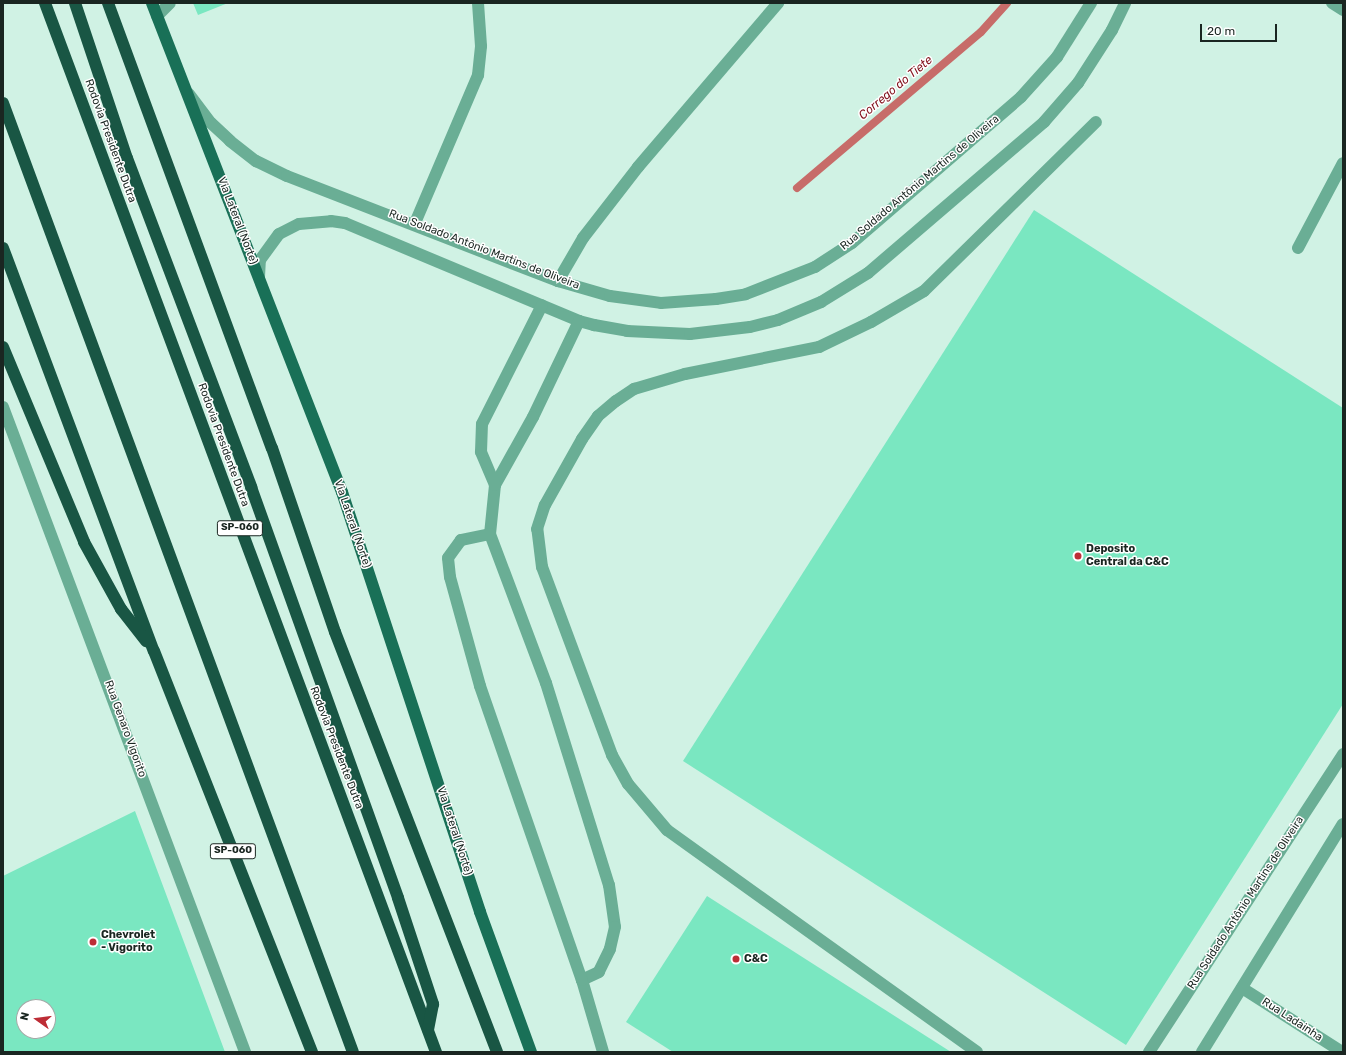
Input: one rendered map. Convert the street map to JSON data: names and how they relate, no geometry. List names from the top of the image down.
{
  "streets": {
    "highway": ["Rodovia Presidente Dutra", "SP-060"],
    "main road": ["Via Lateral (Norte)"],
    "street": ["Rua Soldado Antônio Martins de Oliveira", "Rua Genaro Vigorito", "Rua Ladainha"]
  },
  "crossings": [
    ["Rua Soldado Antônio Martins de Oliveira", "Via Lateral (Norte)"]
  ],
  "water": ["Corrego do Tiete"],
  "places": ["Deposito Central da C&C", "Chevrolet - Vigorito", "C&C"],
  "scale_bar": "20 m",
  "north": "left"
}
